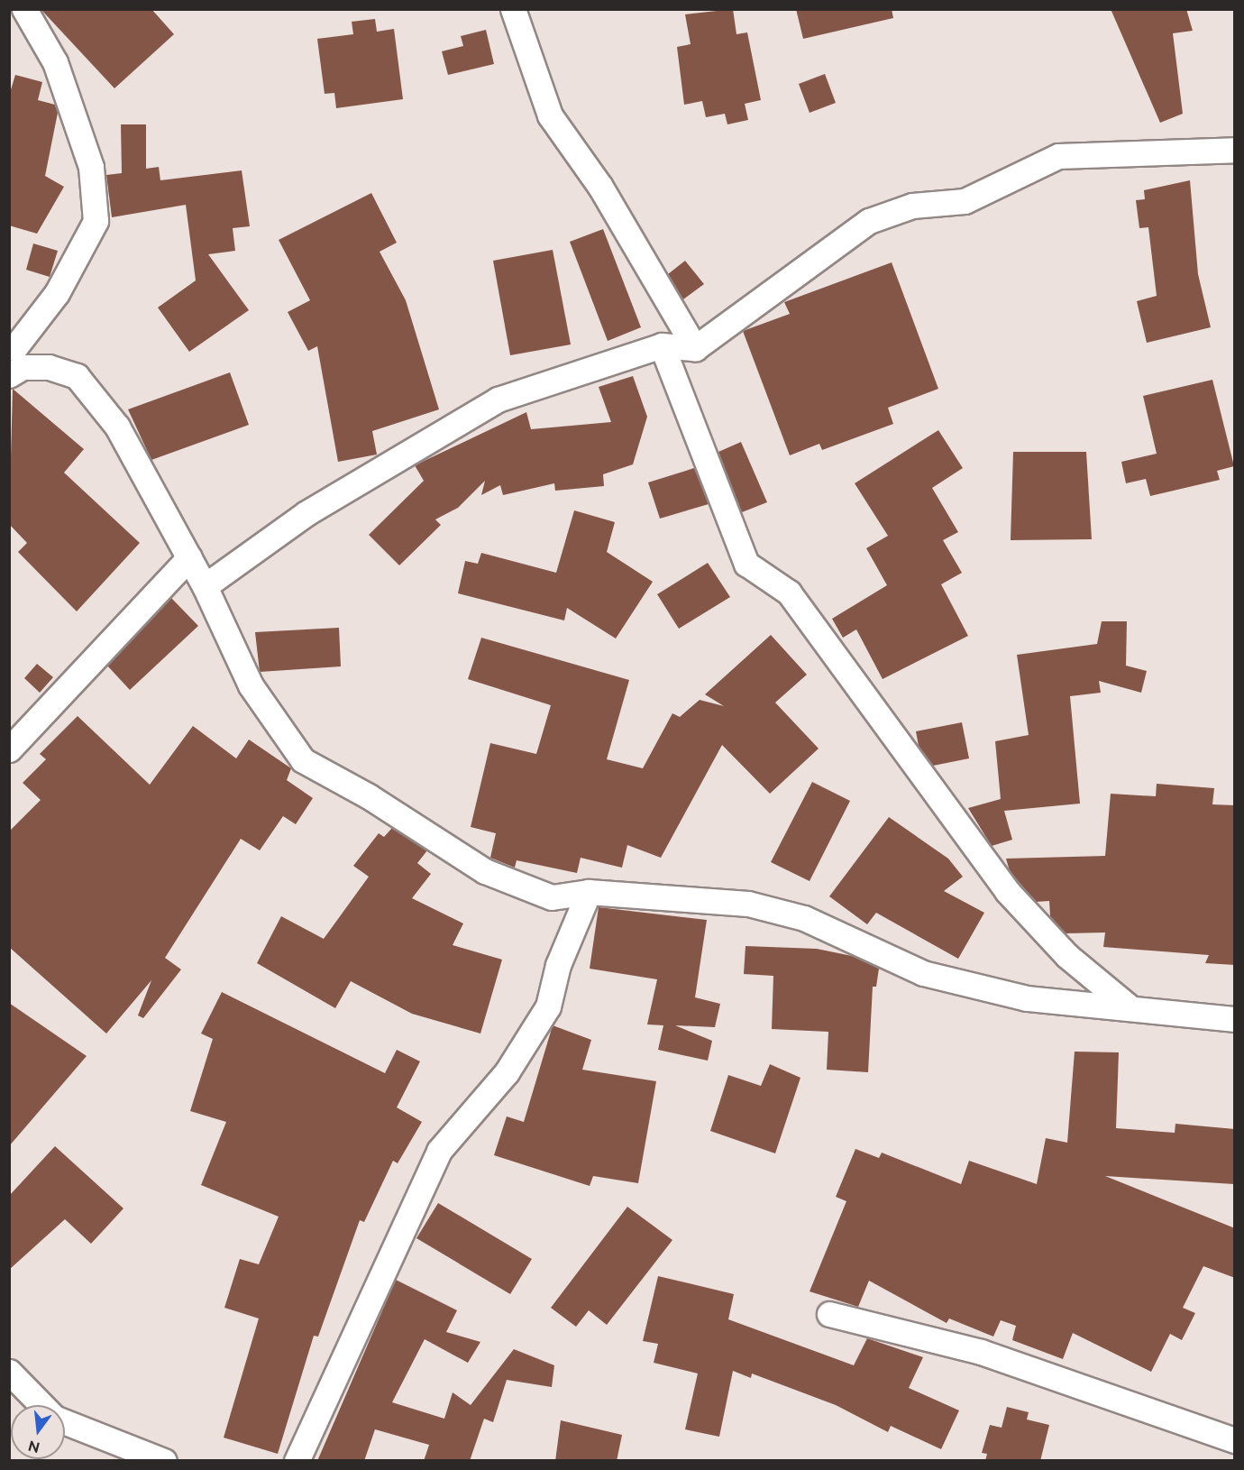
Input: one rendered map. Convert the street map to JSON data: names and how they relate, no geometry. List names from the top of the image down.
{
  "north": "bottom"
}
